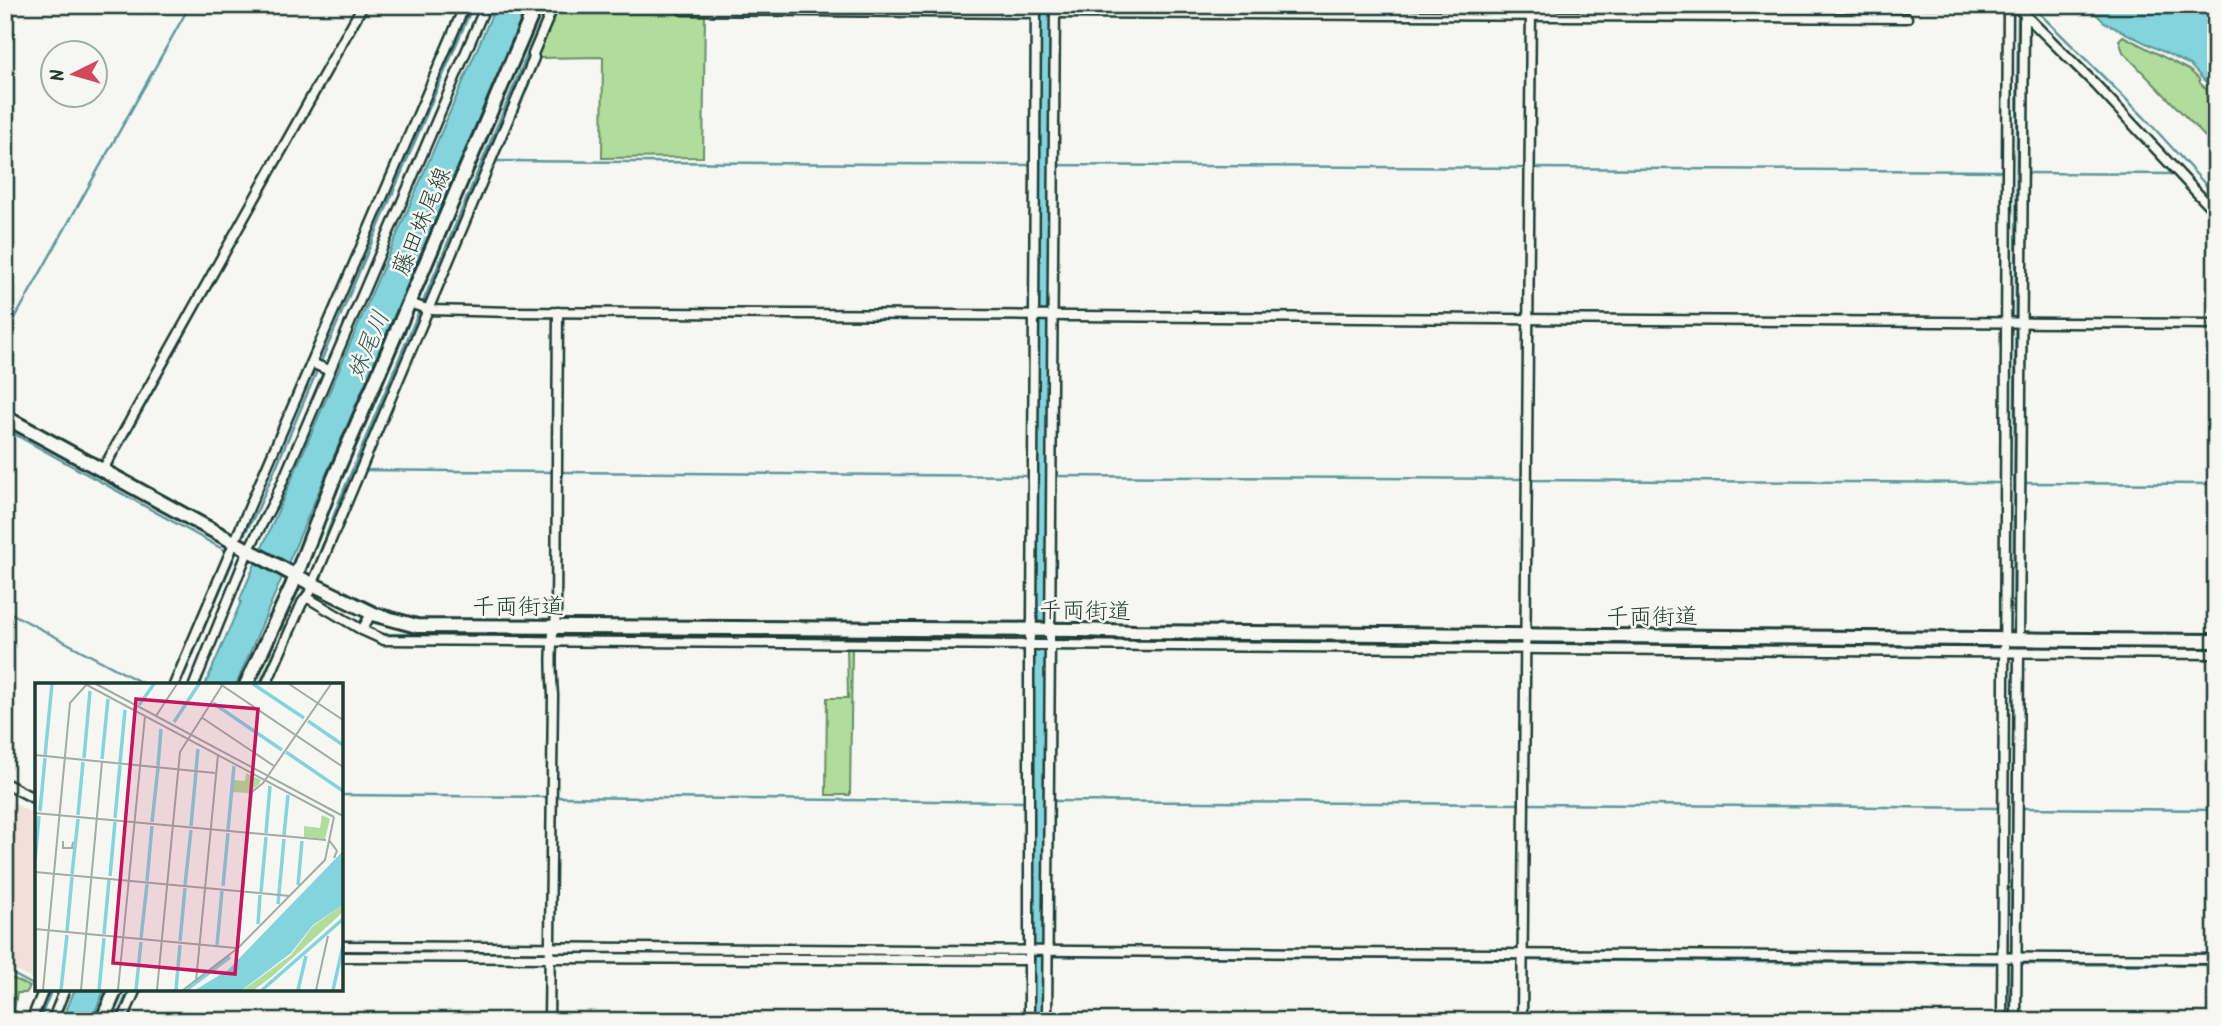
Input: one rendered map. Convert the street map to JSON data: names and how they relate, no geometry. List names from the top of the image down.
{
  "streets": {
    "street": ["藤田妹尾線", "千両街道"]
  },
  "crossings": [
    ["藤田妹尾線", "千両街道"]
  ],
  "water": ["妹尾川"],
  "north": "left"
}
